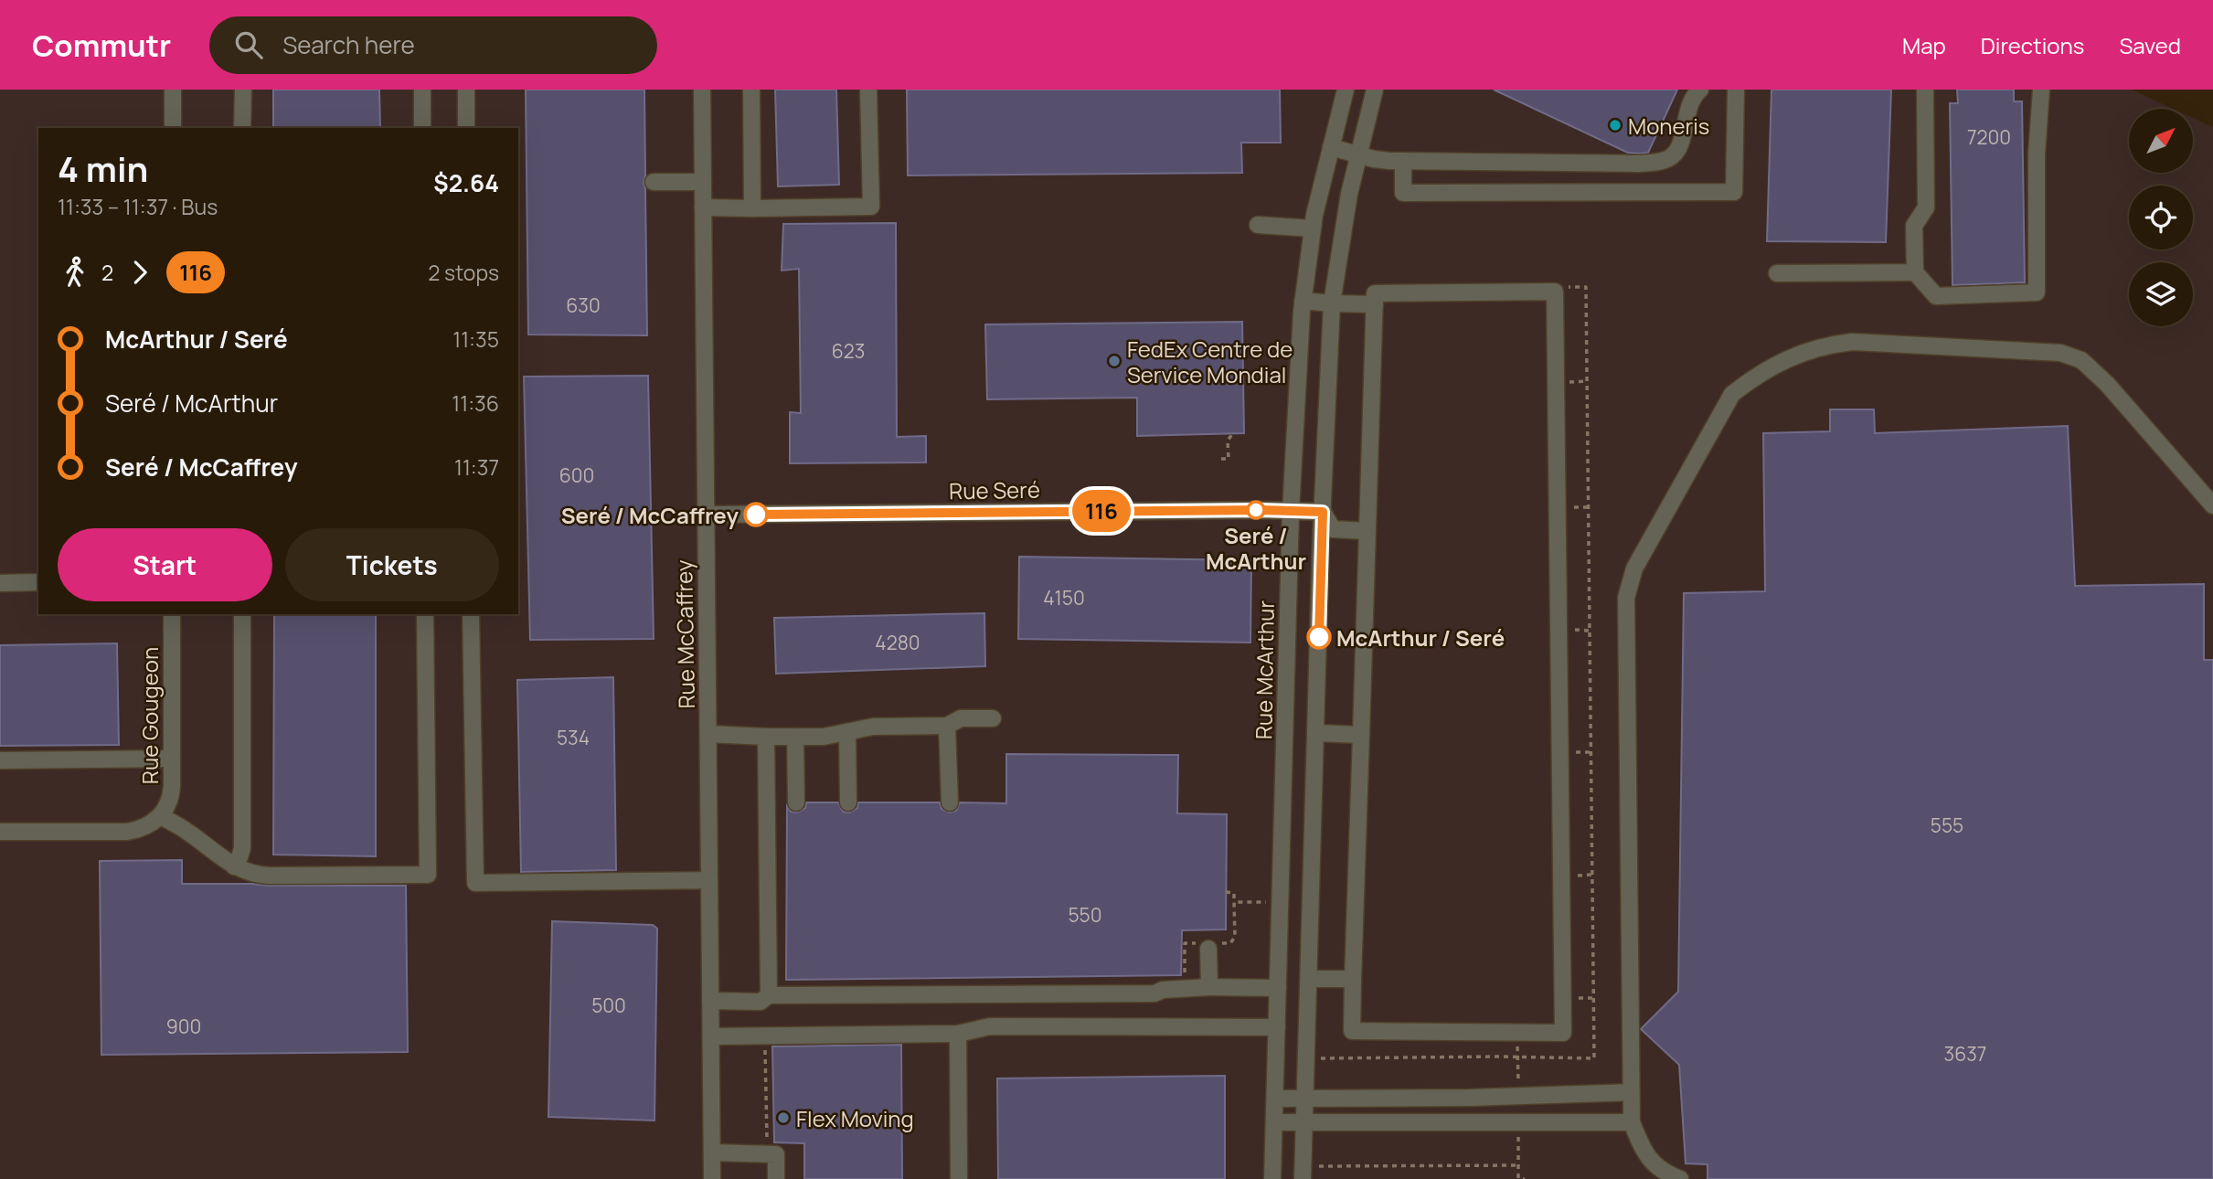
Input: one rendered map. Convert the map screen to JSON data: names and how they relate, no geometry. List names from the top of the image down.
{
  "streets": {
    "street": [
      "Rue Seré",
      "Rue McCaffrey",
      "Rue McArthur",
      "Rue Gougeon"
    ]
  },
  "crossings": [
    ["Rue Seré", "Rue McCaffrey"],
    ["Rue Seré", "Rue McArthur"]
  ],
  "places": [
    "Moneris",
    "FedEx Centre de Service Mondial",
    "Seré / McArthur",
    "Seré / McCaffrey",
    "McArthur / Seré",
    "Flex Moving"
  ],
  "lines": ["bus line 116"],
  "house_numbers": [
    "7200",
    "630",
    "623",
    "600",
    "4150",
    "4280",
    "534",
    "555",
    "550",
    "500",
    "900",
    "3637"
  ],
  "north": "top right",
  "page": {
    "header": "Commutr",
    "search": "Search here",
    "nav": ["Map", "Directions", "Saved"],
    "on_map": "116",
    "heading": ["4 min", "11:33 – 11:37 · Bus", "$2.64"],
    "legs": ["2", "116", "2 stops"],
    "list": [
      {
        "name": "McArthur / Seré",
        "value": "11:35"
      },
      {
        "name": "Seré / McArthur",
        "value": "11:36"
      },
      {
        "name": "Seré / McCaffrey",
        "value": "11:37"
      }
    ],
    "buttons": ["Start", "Tickets"]
  }
}
